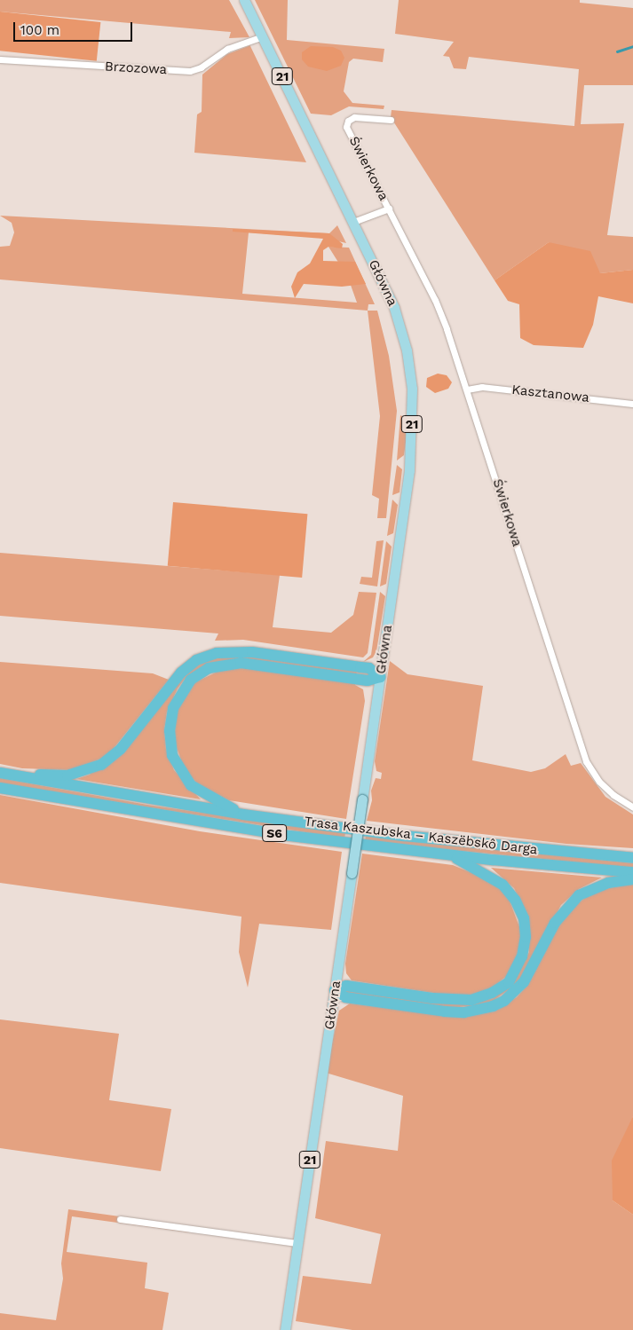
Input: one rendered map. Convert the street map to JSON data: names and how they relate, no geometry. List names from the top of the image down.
{
  "streets": {
    "highway": ["S6", "Trasa Kaszubska – Kaszëbskô Darga"],
    "main road": ["21", "Główna"],
    "street": ["Brzozowa", "Świerkowa", "Kasztanowa"]
  },
  "crossings": [
    ["Brzozowa", "Główna"],
    ["Świerkowa", "Główna"],
    ["Świerkowa", "Kasztanowa"]
  ],
  "scale_bar": "100 m"
}
